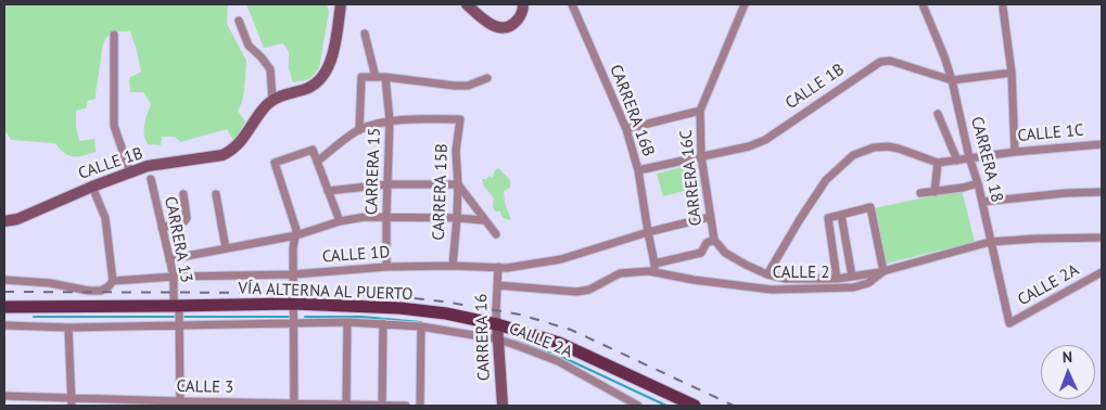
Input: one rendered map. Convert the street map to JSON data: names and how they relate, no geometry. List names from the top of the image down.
{
  "streets": {
    "main road": ["VÍA ALTERNA AL PUERTO"],
    "street": [
      "CALLE 1B",
      "CARRERA 16B",
      "CALLE 1C",
      "CARRERA 18",
      "CARRERA 15",
      "CARRERA 16C",
      "CARRERA 15B",
      "CARRERA 13",
      "CALLE 1D",
      "CALLE 2",
      "CALLE 2A",
      "CARRERA 16",
      "CALLE 3"
    ]
  },
  "crossings": [
    ["CALLE 1B", "CARRERA 16B"],
    ["CALLE 1B", "CARRERA 18"],
    ["CALLE 1B", "CARRERA 16C"],
    ["CARRERA 16B", "CALLE 1D"],
    ["CARRERA 16B", "CALLE 2"],
    ["CALLE 1C", "CARRERA 18"],
    ["CARRERA 18", "CALLE 2"],
    ["CARRERA 18", "CALLE 2A"],
    ["CARRERA 15", "CARRERA 15B"],
    ["CARRERA 15", "CALLE 1D"],
    ["CARRERA 16C", "CALLE 1D"],
    ["CARRERA 16C", "CALLE 2"],
    ["CARRERA 15B", "CALLE 1D"],
    ["CARRERA 13", "CALLE 1D"],
    ["CARRERA 13", "CALLE 2A"],
    ["CARRERA 13", "VÍA ALTERNA AL PUERTO"],
    ["CARRERA 13", "CALLE 3"],
    ["CALLE 1D", "CARRERA 16"],
    ["CALLE 2", "CARRERA 16"],
    ["CALLE 2A", "VÍA ALTERNA AL PUERTO"],
    ["CALLE 2A", "CARRERA 16"],
    ["VÍA ALTERNA AL PUERTO", "CARRERA 16"]
  ],
  "north": "top"
}
